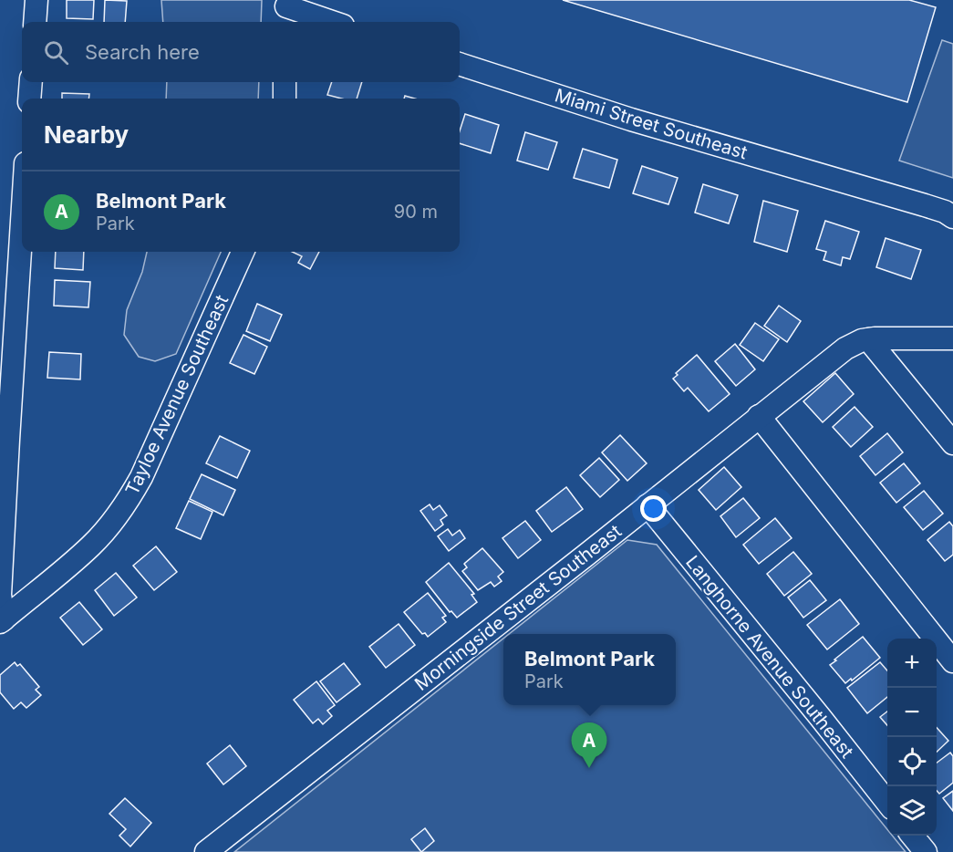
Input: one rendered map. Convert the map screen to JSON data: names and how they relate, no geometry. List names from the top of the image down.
{
  "streets": {
    "street": [
      "Miami Street Southeast",
      "Tayloe Avenue Southeast",
      "Morningside Street Southeast",
      "Langhorne Avenue Southeast"
    ]
  },
  "crossings": [
    ["Morningside Street Southeast", "Langhorne Avenue Southeast"]
  ],
  "page": {
    "search": "Search here",
    "heading": "Nearby",
    "list": [
      {
        "mark": "A",
        "name": "Belmont Park",
        "note": "Park",
        "value": "90 m"
      }
    ],
    "popup": ["Belmont Park", "Park"],
    "map_buttons": ["+", "−"],
    "pins": "A"
  }
}
